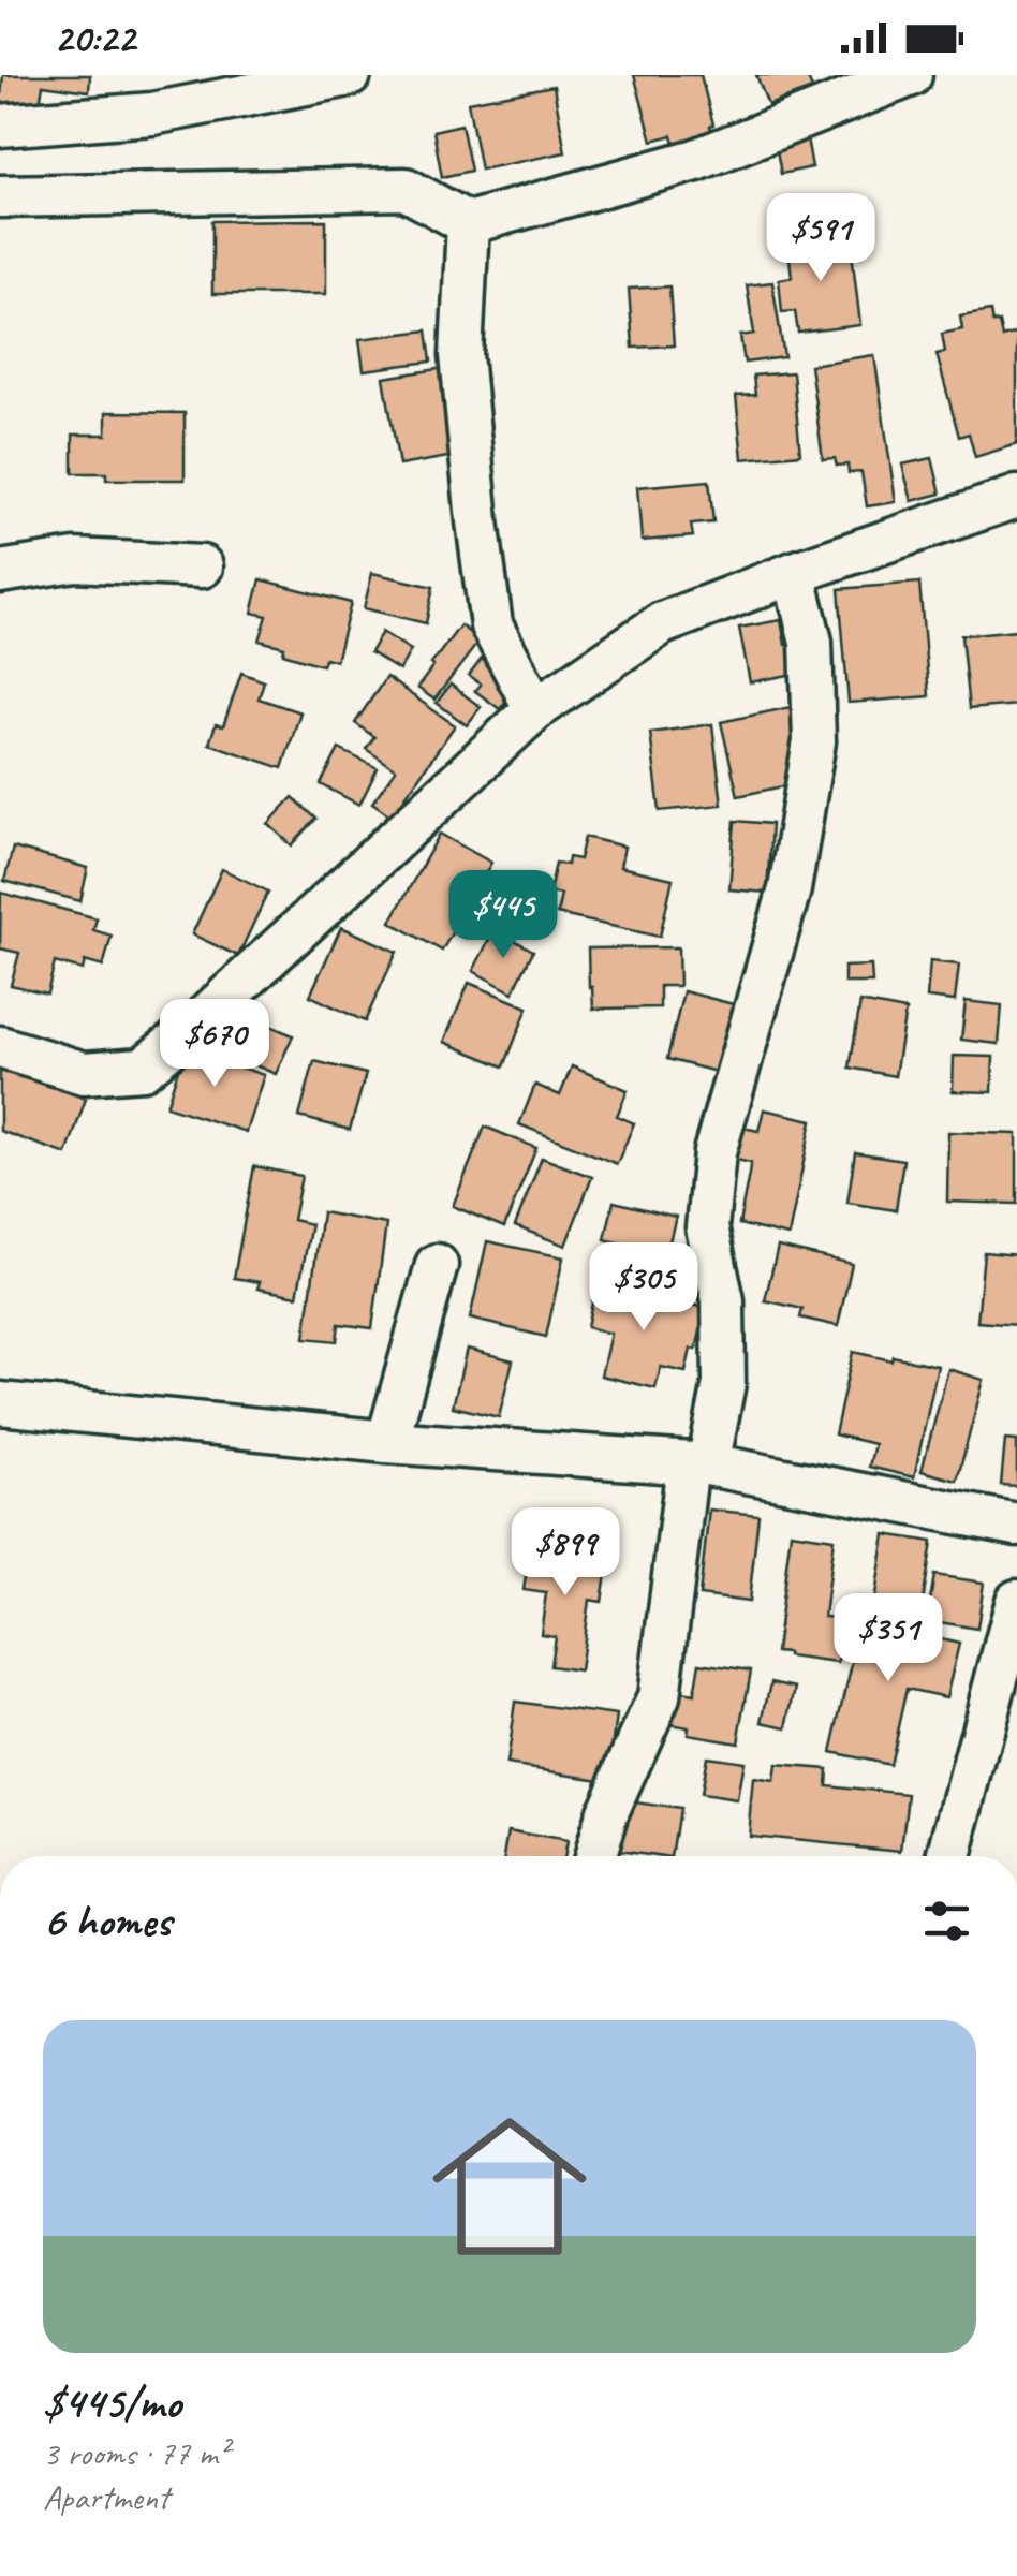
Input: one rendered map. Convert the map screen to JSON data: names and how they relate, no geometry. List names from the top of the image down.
{
  "page": {
    "status": "20:22",
    "price": [
      "$591",
      "$445",
      "$670",
      "$305",
      "$899",
      "$351"
    ],
    "heading": "6 homes",
    "list": [
      {
        "name": "$445/mo",
        "note": "3 rooms · 77 m² · Apartment"
      }
    ]
  }
}
